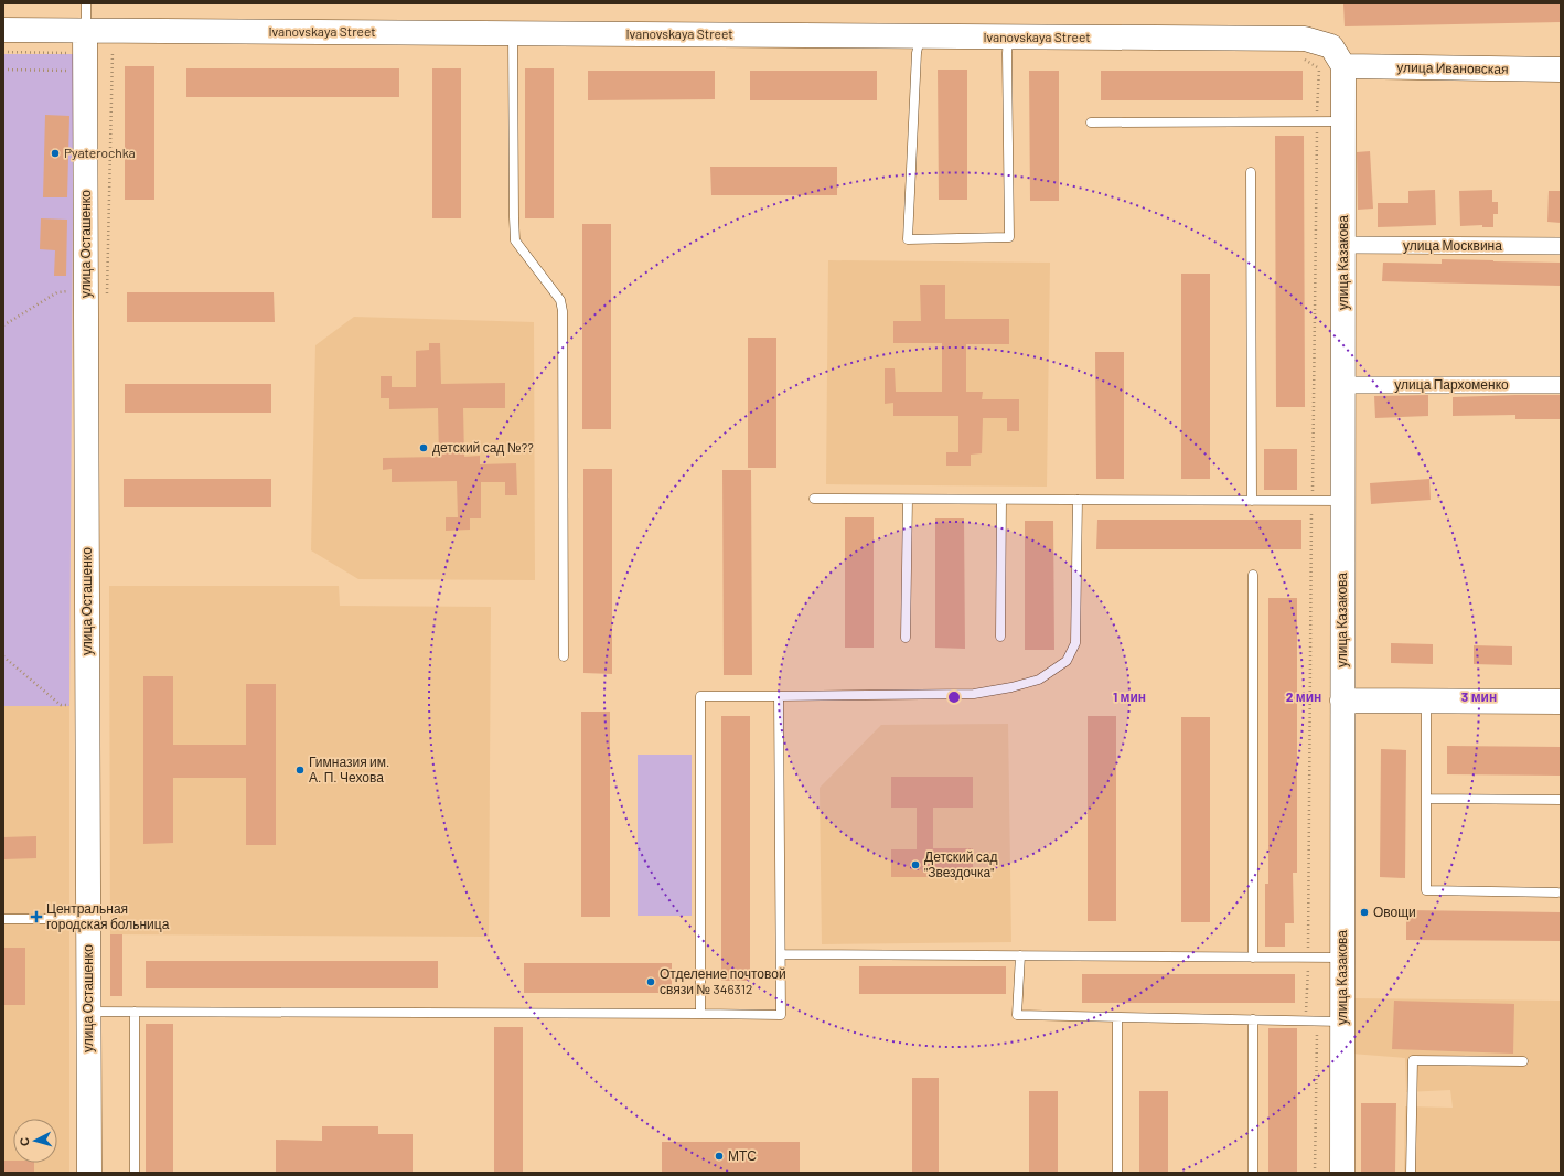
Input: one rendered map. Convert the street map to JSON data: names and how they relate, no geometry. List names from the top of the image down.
{
  "streets": {
    "street": [
      "Ivanovskaya Street",
      "улица Ивановская",
      "улица Осташенко",
      "улица Москвина",
      "улица Казакова",
      "улица Пархоменко"
    ]
  },
  "crossings": [
    ["Ivanovskaya Street", "улица Ивановская"],
    ["Ivanovskaya Street", "улица Осташенко"],
    ["Ivanovskaya Street", "улица Казакова"],
    ["улица Ивановская", "улица Казакова"],
    ["улица Москвина", "улица Казакова"],
    ["улица Казакова", "улица Пархоменко"]
  ],
  "places": {
    "other": [
      "Pyaterochka",
      "детский сад №??",
      "Гимназия им. А. П. Чехова",
      "Детский сад \"Звездочка\"",
      "Овощи",
      "Отделение почтовой связи № 346312",
      "МТС"
    ],
    "health": ["Центральная городская больница"]
  },
  "north": "left",
  "rings": ["1 мин", "2 мин", "3 мин"]
}
